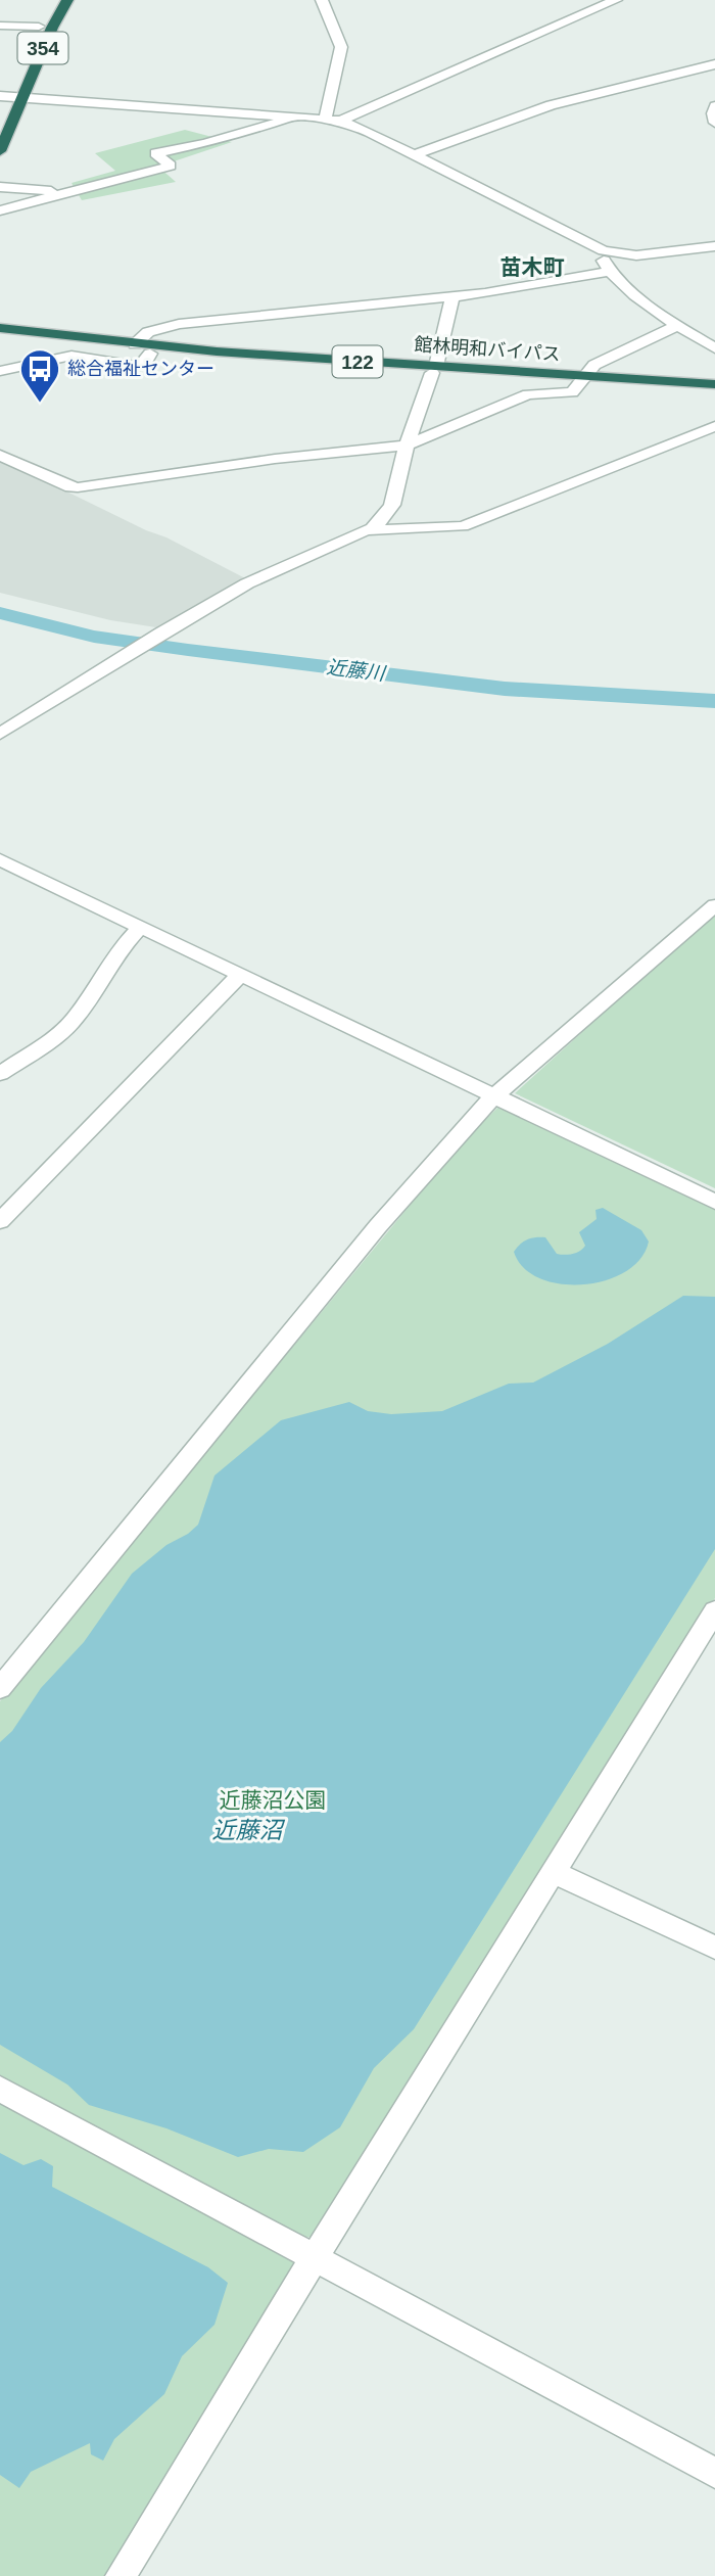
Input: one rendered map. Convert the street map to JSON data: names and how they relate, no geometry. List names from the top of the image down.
{
  "streets": {
    "highway": ["354", "館林明和バイパス", "122"]
  },
  "districts": ["苗木町"],
  "water": ["近藤川", "近藤沼"],
  "parks": ["近藤沼公園"],
  "places": {
    "bus stop": ["総合福祉センター"]
  }
}
